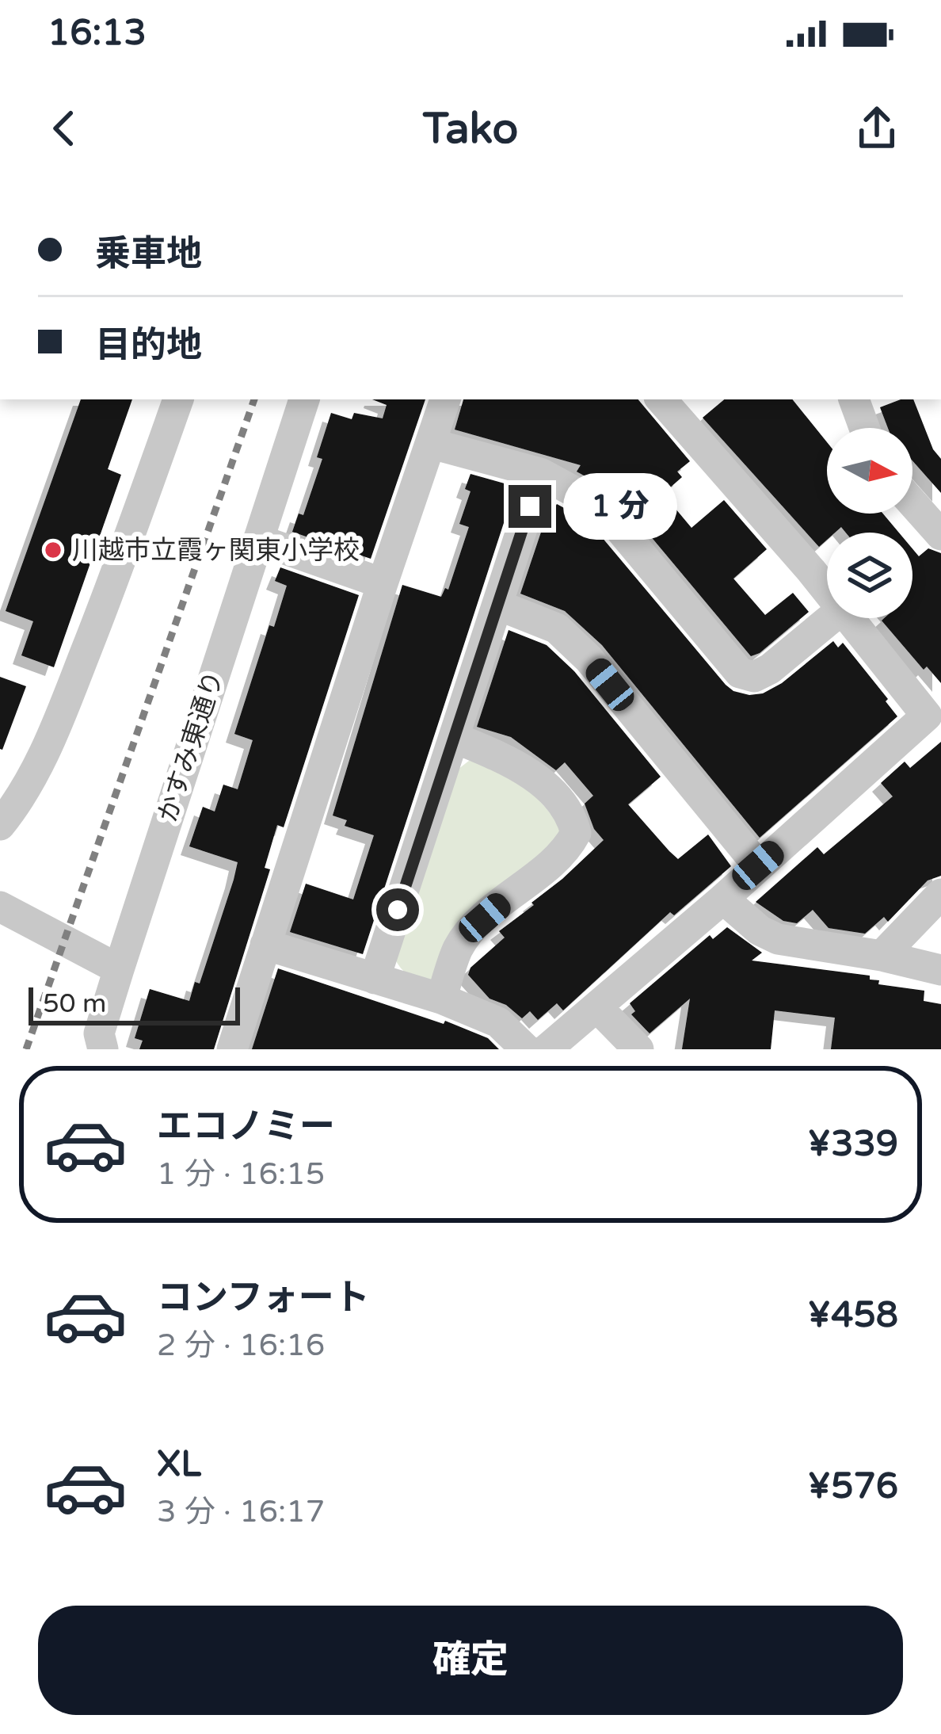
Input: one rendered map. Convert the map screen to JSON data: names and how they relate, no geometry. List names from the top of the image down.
{
  "streets": {
    "street": ["かすみ東通り"]
  },
  "places": ["川越市立霞ヶ関東小学校"],
  "scale_bar": "50 m",
  "north": "right",
  "page": {
    "status": "16:13",
    "header": "Tako",
    "banner": ["乗車地", "目的地"],
    "bubble": "1 分",
    "scale": "50 m",
    "list": [
      {
        "name": "エコノミー",
        "note": "1 分 · 16:15",
        "value": "¥339"
      },
      {
        "name": "コンフォート",
        "note": "2 分 · 16:16",
        "value": "¥458"
      },
      {
        "name": "XL",
        "note": "3 分 · 16:17",
        "value": "¥576"
      }
    ],
    "buttons": "確定"
  }
}
